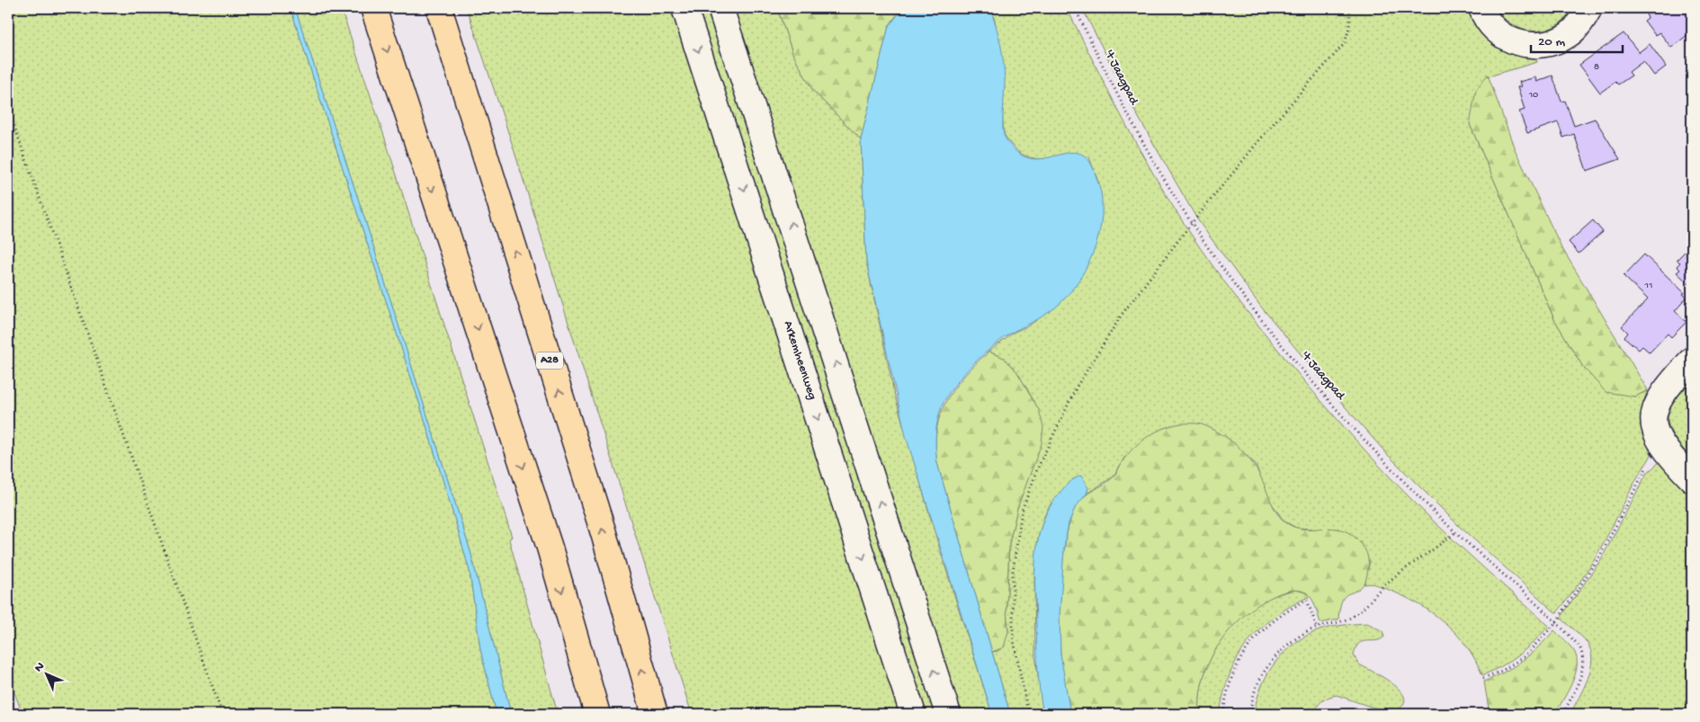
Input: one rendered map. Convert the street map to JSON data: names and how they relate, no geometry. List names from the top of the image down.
{
  "streets": {
    "highway": ["A28"],
    "main road": ["Arkemheenweg"],
    "path": ["'t Jaagpad"]
  },
  "house_numbers": ["8", "10", "11"],
  "scale_bar": "20 m",
  "north": "top left"
}
